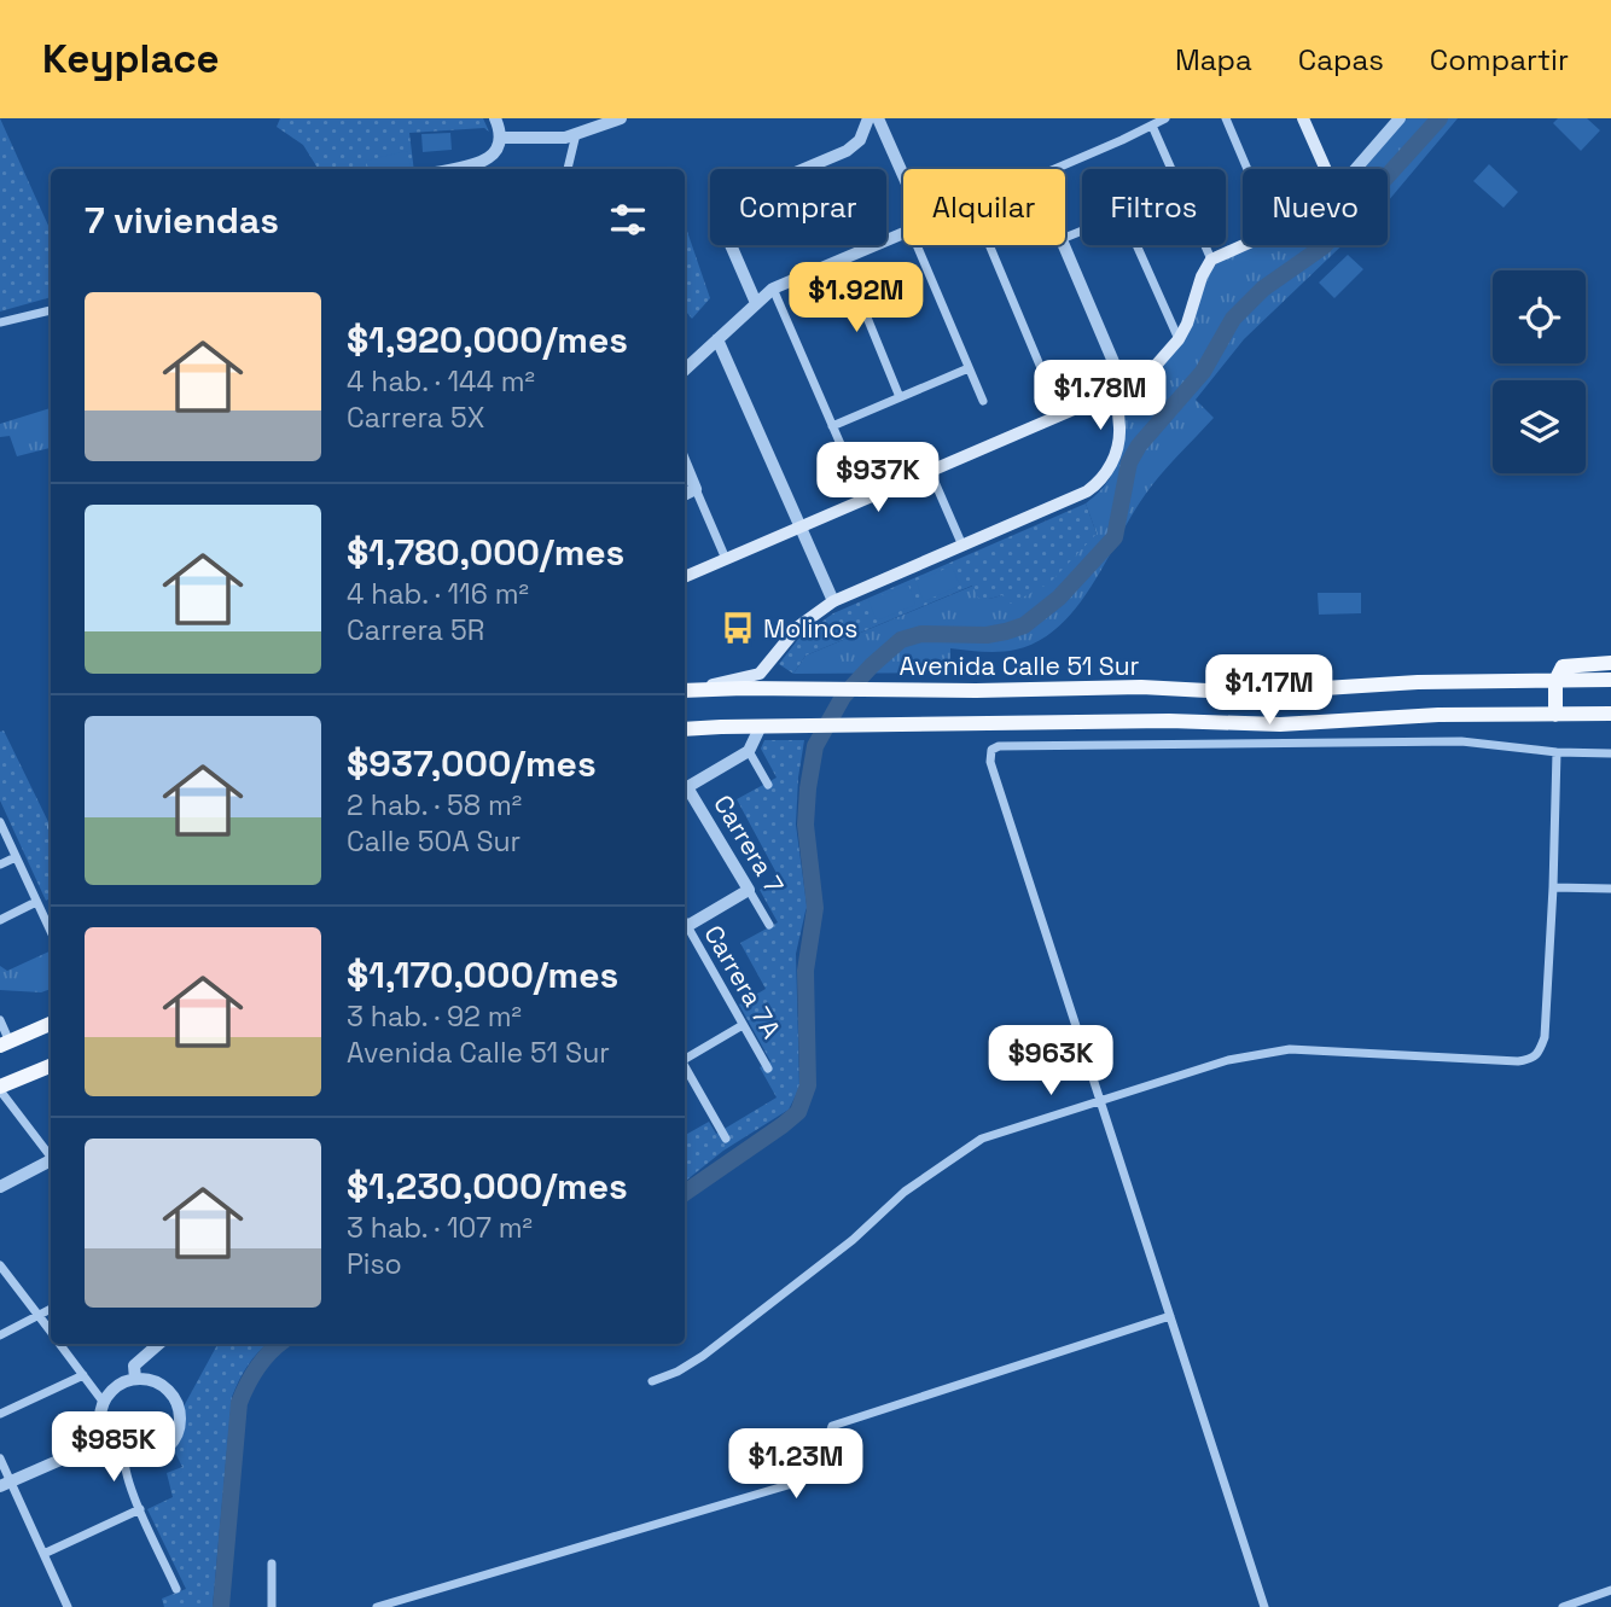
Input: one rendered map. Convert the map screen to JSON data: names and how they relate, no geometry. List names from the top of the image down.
{
  "streets": {
    "main road": ["Avenida Calle 51 Sur"],
    "street": ["Carrera 7", "Carrera 7A"]
  },
  "places": {
    "bus stop": ["Molinos"]
  },
  "page": {
    "header": "Keyplace",
    "nav": ["Mapa", "Capas", "Compartir"],
    "chip": [
      "Comprar",
      "Alquilar",
      "Filtros",
      "Nuevo"
    ],
    "heading": "7 viviendas",
    "price": [
      "$1.92M",
      "$1.78M",
      "$937K",
      "$1.17M",
      "$963K",
      "$985K",
      "$1.23M"
    ],
    "list": [
      {
        "name": "$1,920,000/mes",
        "note": "4 hab. · 144 m² · Carrera 5X"
      },
      {
        "name": "$1,780,000/mes",
        "note": "4 hab. · 116 m² · Carrera 5R"
      },
      {
        "name": "$937,000/mes",
        "note": "2 hab. · 58 m² · Calle 50A Sur"
      },
      {
        "name": "$1,170,000/mes",
        "note": "3 hab. · 92 m² · Avenida Calle 51 Sur"
      },
      {
        "name": "$1,230,000/mes",
        "note": "3 hab. · 107 m² · Piso"
      }
    ]
  }
}
